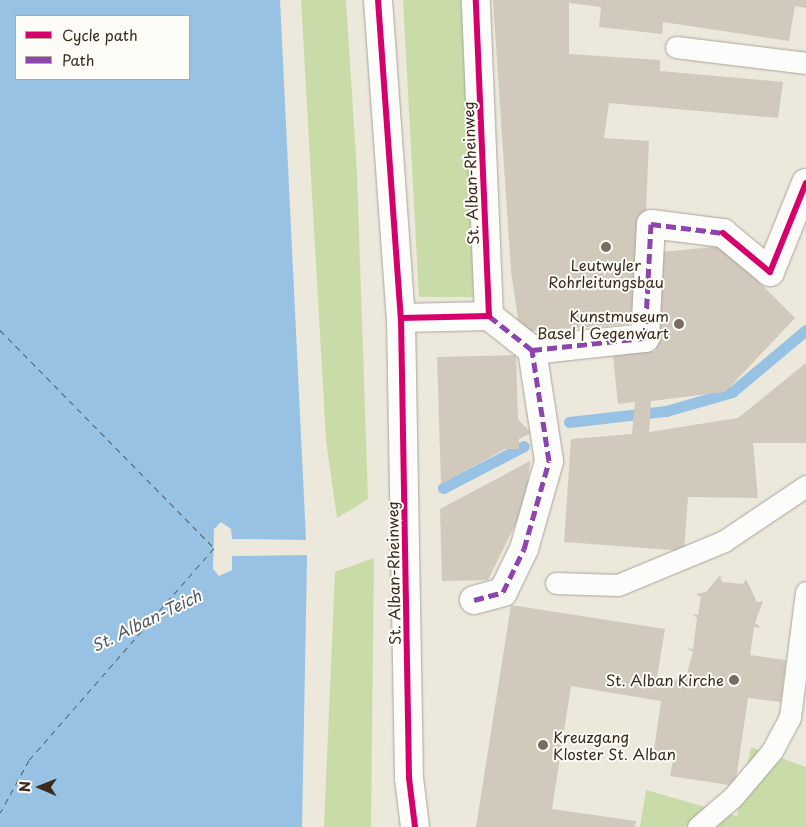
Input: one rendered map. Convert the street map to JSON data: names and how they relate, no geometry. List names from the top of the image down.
{
  "streets": {
    "street": ["St. Alban-Rheinweg"]
  },
  "water": ["St. Alban-Teich"],
  "places": [
    "Leutwyler Rohrleitungsbau",
    "Kunstmuseum Basel | Gegenwart",
    "St. Alban Kirche",
    "Kreuzgang Kloster St. Alban"
  ],
  "legend": ["Cycle path", "Path"],
  "north": "left"
}
